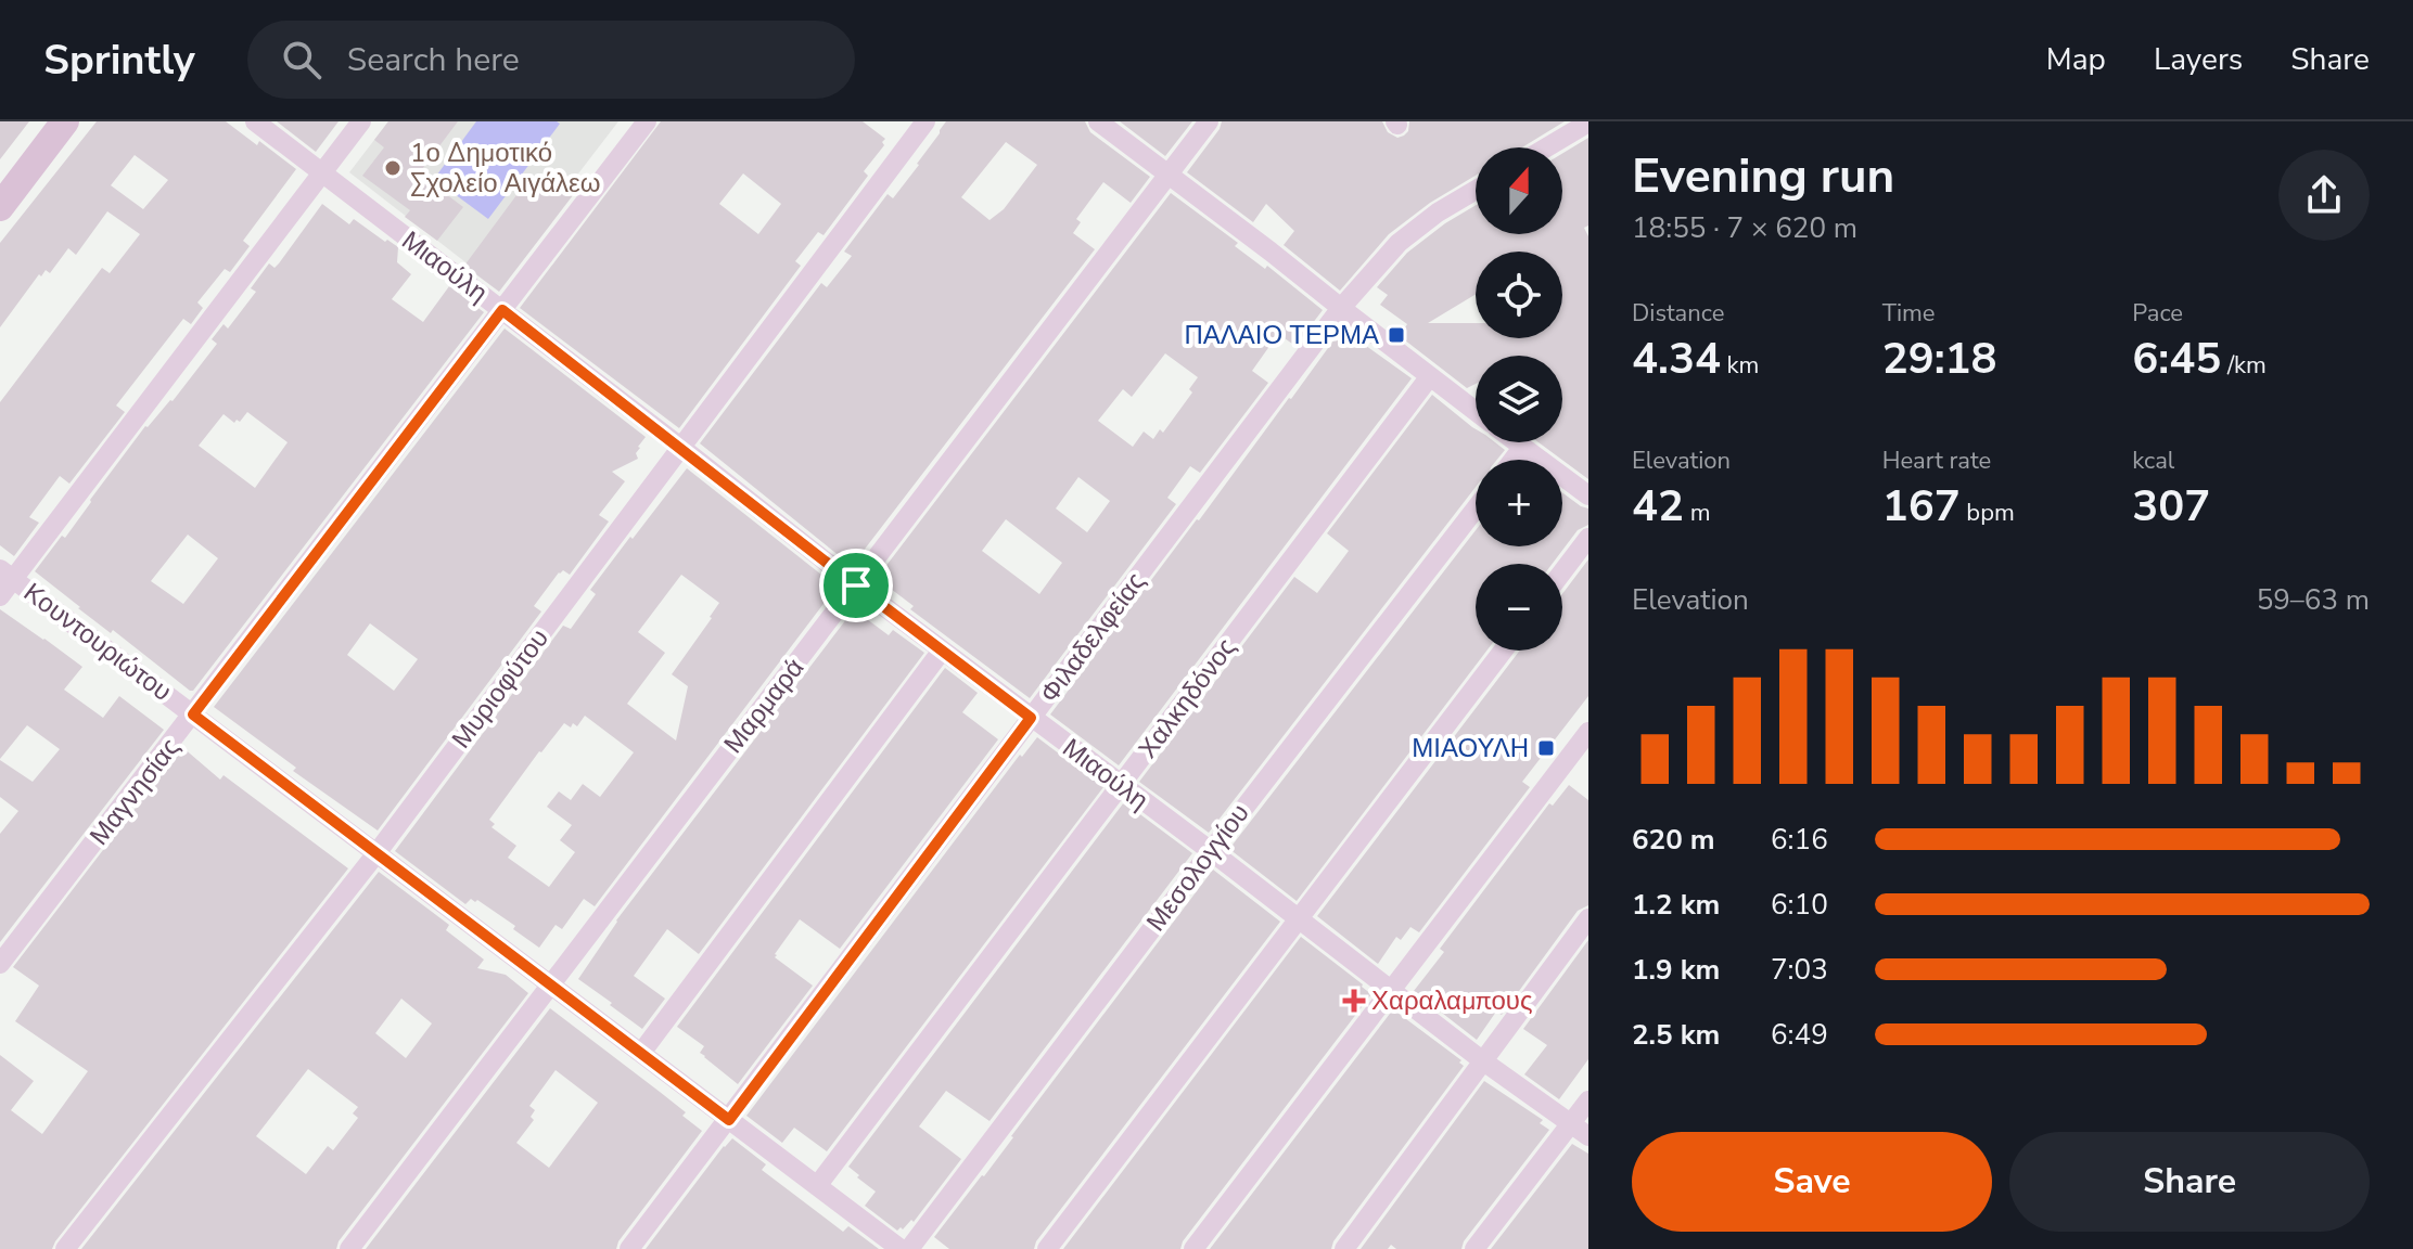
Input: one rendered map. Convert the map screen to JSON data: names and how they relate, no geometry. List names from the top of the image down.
{
  "streets": {
    "street": [
      "Μιαούλη",
      "Φιλαδελφείας",
      "Κουντουριώτου",
      "Μυριοφύτου",
      "Χαλκηδόνος",
      "Μαρμαρά",
      "Μαγνησίας",
      "Μεσολογγίου"
    ]
  },
  "crossings": [
    ["Μιαούλη", "Φιλαδελφείας"],
    ["Μιαούλη", "Μυριοφύτου"],
    ["Μιαούλη", "Χαλκηδόνος"],
    ["Μιαούλη", "Μαρμαρά"],
    ["Μιαούλη", "Μαγνησίας"],
    ["Μιαούλη", "Μεσολογγίου"],
    ["Φιλαδελφείας", "Κουντουριώτου"],
    ["Κουντουριώτου", "Μυριοφύτου"],
    ["Κουντουριώτου", "Χαλκηδόνος"],
    ["Κουντουριώτου", "Μαρμαρά"],
    ["Κουντουριώτου", "Μαγνησίας"]
  ],
  "places": {
    "other": ["1ο Δημοτικό Σχολείο Αιγάλεω"],
    "transit": ["ΠΑΛΑΙΟ ΤΕΡΜΑ", "ΜΙΑΟΥΛΗ"],
    "health": ["Χαραλαμπους"]
  },
  "north": "top",
  "page": {
    "header": "Sprintly",
    "search": "Search here",
    "nav": ["Map", "Layers", "Share"],
    "heading": ["Evening run", "18:55 · 7 × 620 m"],
    "map_buttons": ["+", "−"],
    "stats": [
      ["Distance", "4.34 km"],
      ["Time", "29:18"],
      ["Pace", "6:45 /km"],
      ["Elevation", "42 m"],
      ["Heart rate", "167 bpm"],
      ["kcal", "307"]
    ],
    "chart": ["Elevation", "59–63 m"],
    "list": [
      {
        "name": "620 m",
        "note": "6:16"
      },
      {
        "name": "1.2 km",
        "note": "6:10"
      },
      {
        "name": "1.9 km",
        "note": "7:03"
      },
      {
        "name": "2.5 km",
        "note": "6:49"
      }
    ],
    "buttons": ["Save", "Share"]
  }
}
